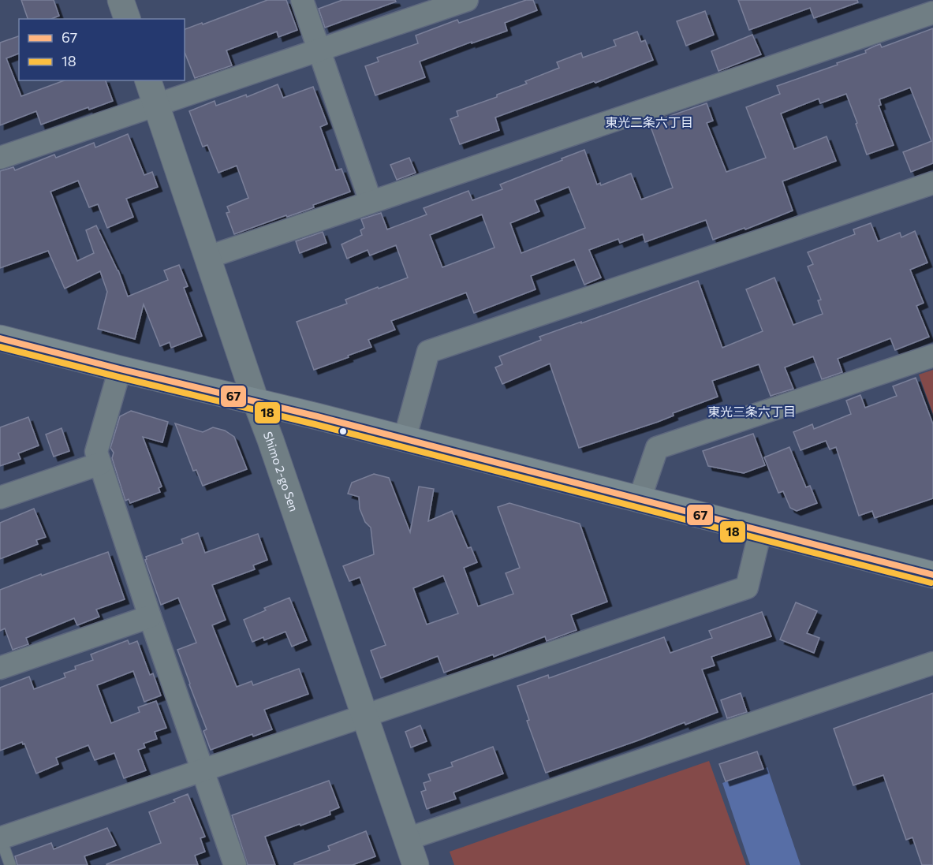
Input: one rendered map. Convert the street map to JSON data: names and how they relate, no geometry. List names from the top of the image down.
{
  "streets": {
    "street": ["Shimo 2-go Sen"]
  },
  "districts": ["東光二条六丁目", "東光三条六丁目"],
  "lines": ["transit line 67", "transit line 18"],
  "legend": ["67", "18"]
}
